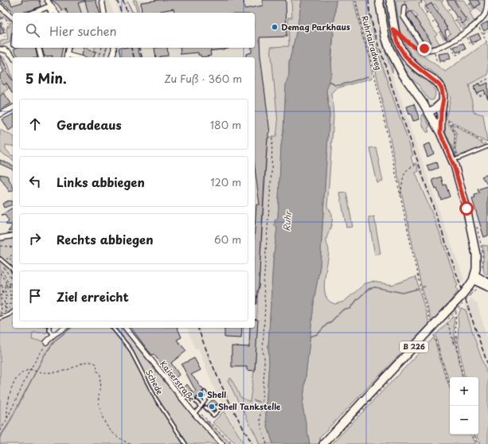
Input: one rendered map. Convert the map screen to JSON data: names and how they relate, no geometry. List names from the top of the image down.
{
  "streets": {
    "main road": ["B 226"],
    "street": ["Kaiserstraße"],
    "lane": ["Schede"],
    "path": ["Ruhrtalradweg"]
  },
  "water": ["Ruhr"],
  "places": ["Demag Parkhaus", "Shell", "Shell Tankstelle"],
  "page": {
    "search": "Hier suchen",
    "heading": ["5 Min.", "Zu Fuß · 360 m"],
    "list": [
      ["Geradeaus", "180 m"],
      ["Links abbiegen", "120 m"],
      ["Rechts abbiegen", "60 m"],
      "Ziel erreicht"
    ],
    "map_buttons": ["+", "−"]
  }
}
